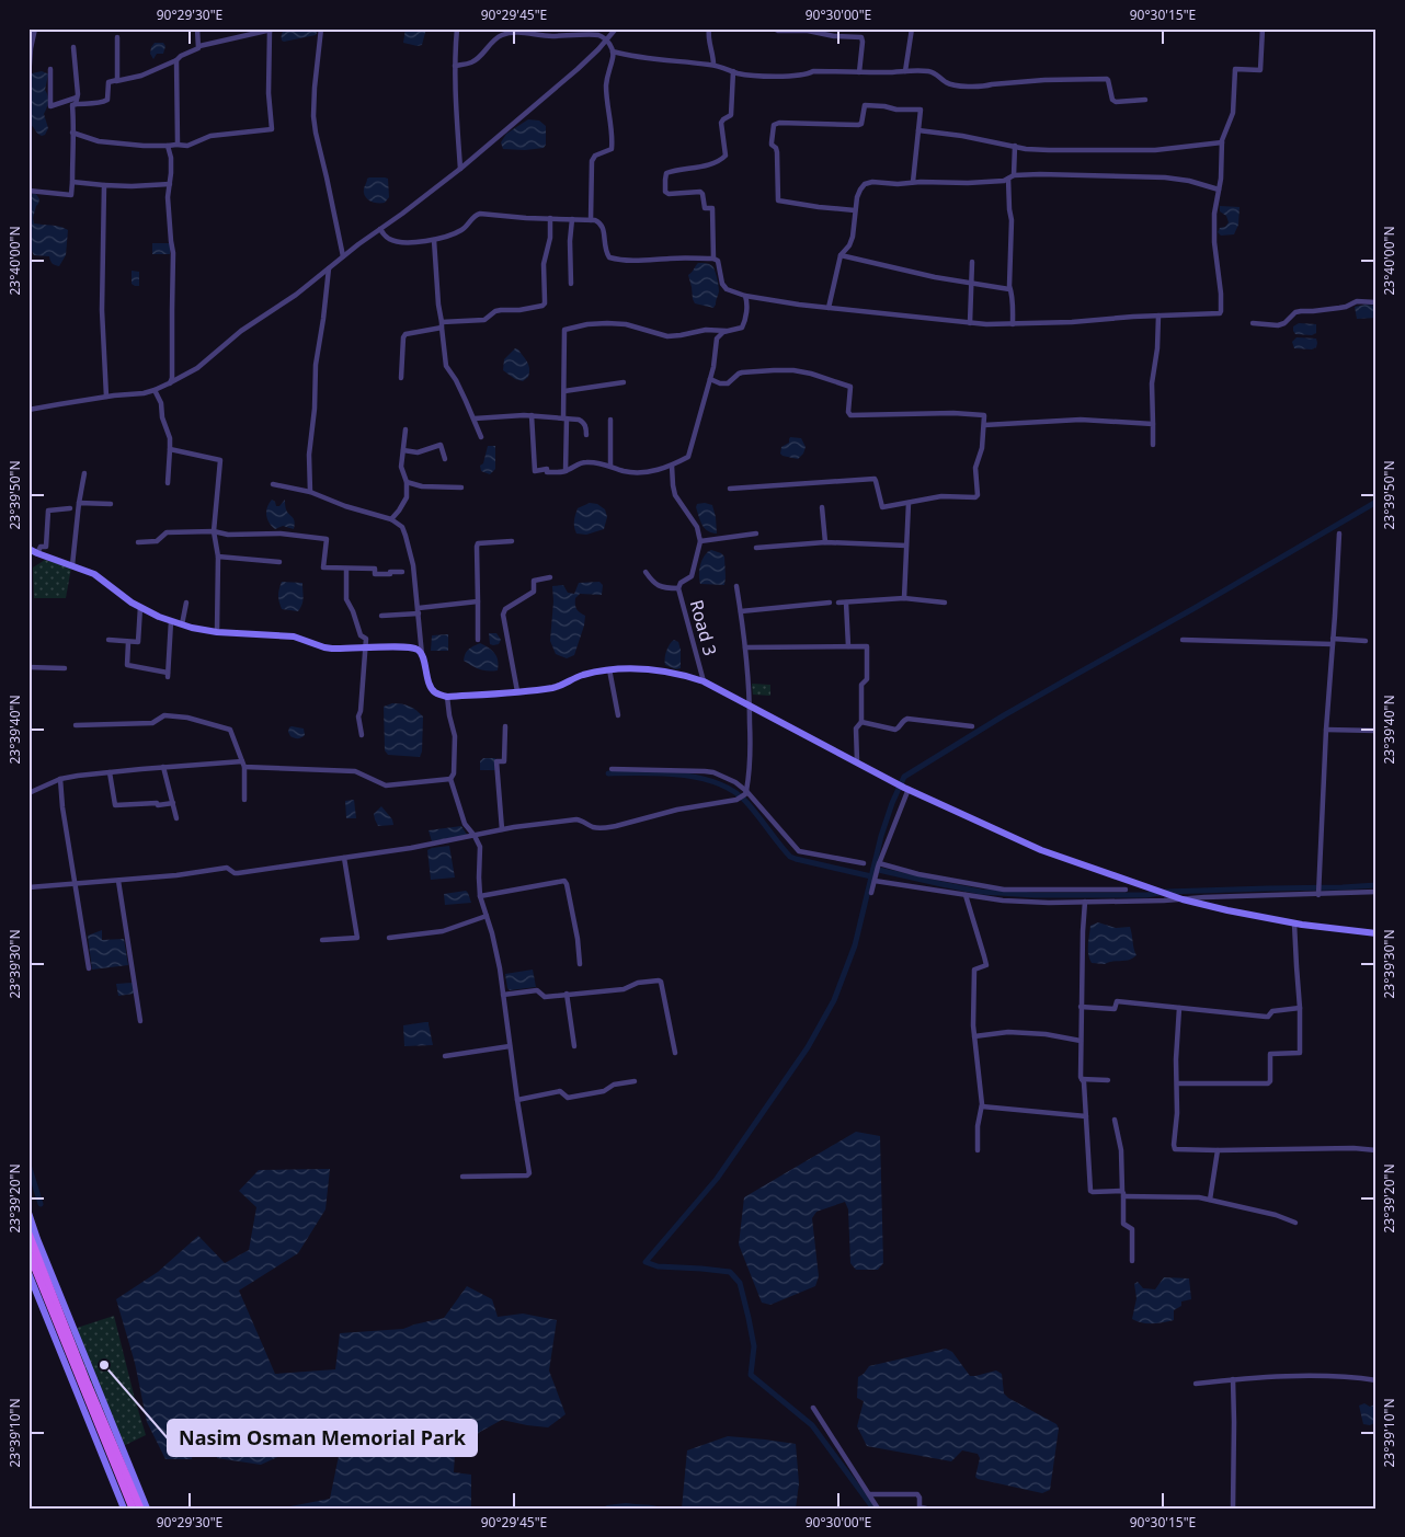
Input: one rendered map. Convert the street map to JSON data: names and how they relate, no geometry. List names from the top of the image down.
{
  "streets": {
    "street": ["Road 3"]
  },
  "places": ["Nasim Osman Memorial Park"],
  "coordinates": [
    "90°29'30\"E",
    "90°29'45\"E",
    "90°30'00\"E",
    "90°30'15\"E",
    "23°40'00\"N",
    "23°39'50\"N",
    "23°39'40\"N",
    "23°39'30\"N",
    "23°39'20\"N",
    "23°39'10\"N"
  ]
}
